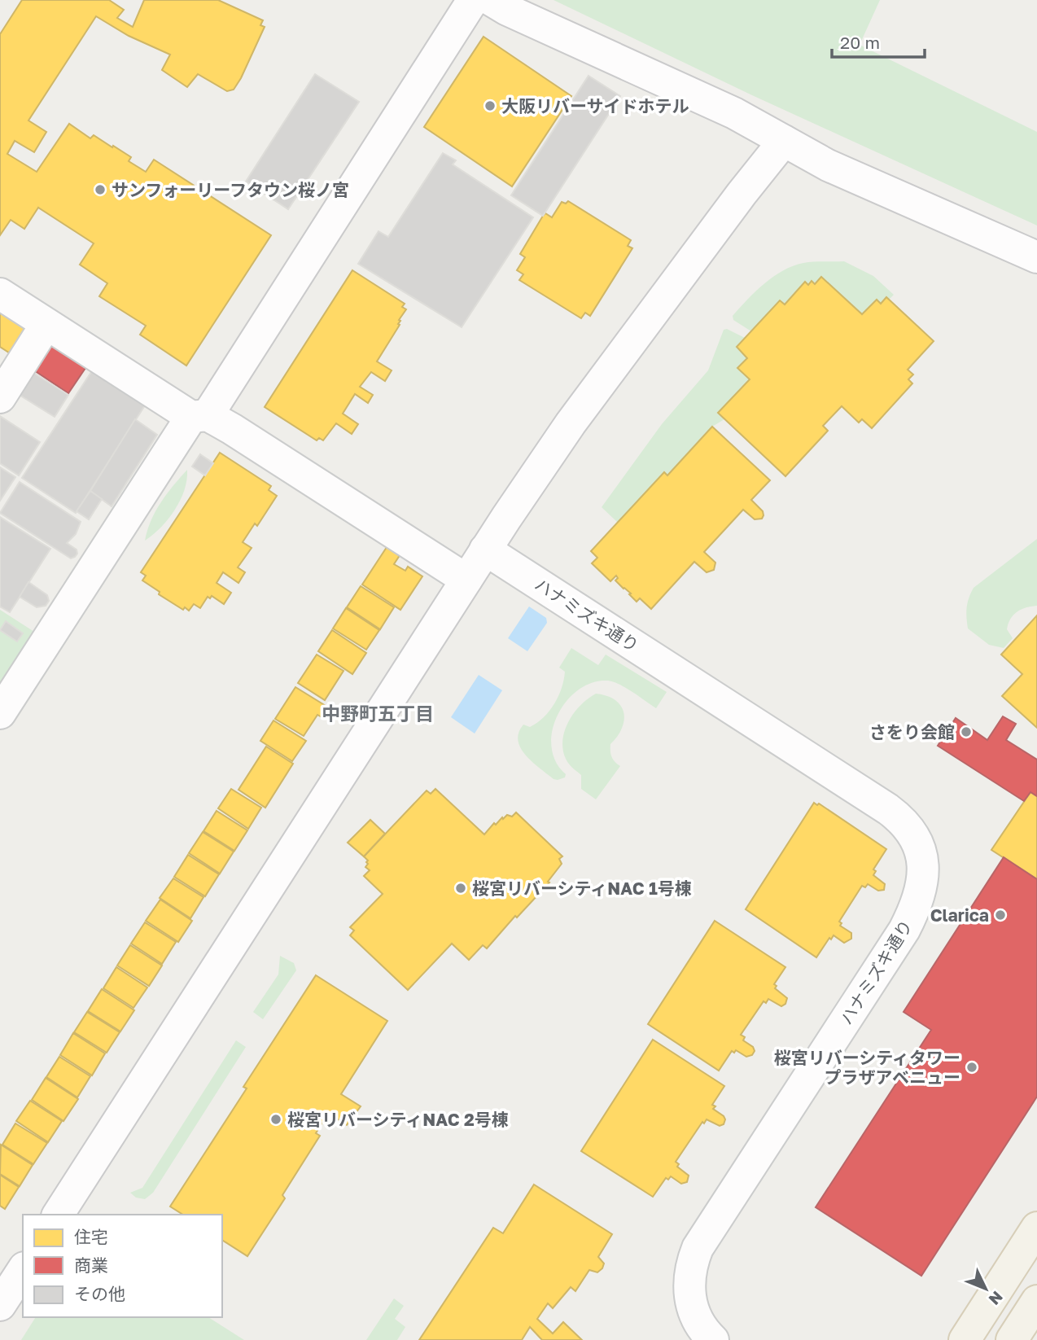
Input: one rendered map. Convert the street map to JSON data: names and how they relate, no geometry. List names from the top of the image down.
{
  "streets": {
    "street": ["ハナミズキ通り"]
  },
  "districts": ["中野町五丁目"],
  "places": [
    "大阪リバーサイドホテル",
    "サンフォーリーフタウン桜ノ宮",
    "さをり会館",
    "桜宮リバーシティNAC 1号棟",
    "Clarica",
    "桜宮リバーシティタワー プラザアベニュー",
    "桜宮リバーシティNAC 2号棟"
  ],
  "legend": ["住宅", "商業", "その他"],
  "scale_bar": "20 m",
  "north": "bottom right"
}
